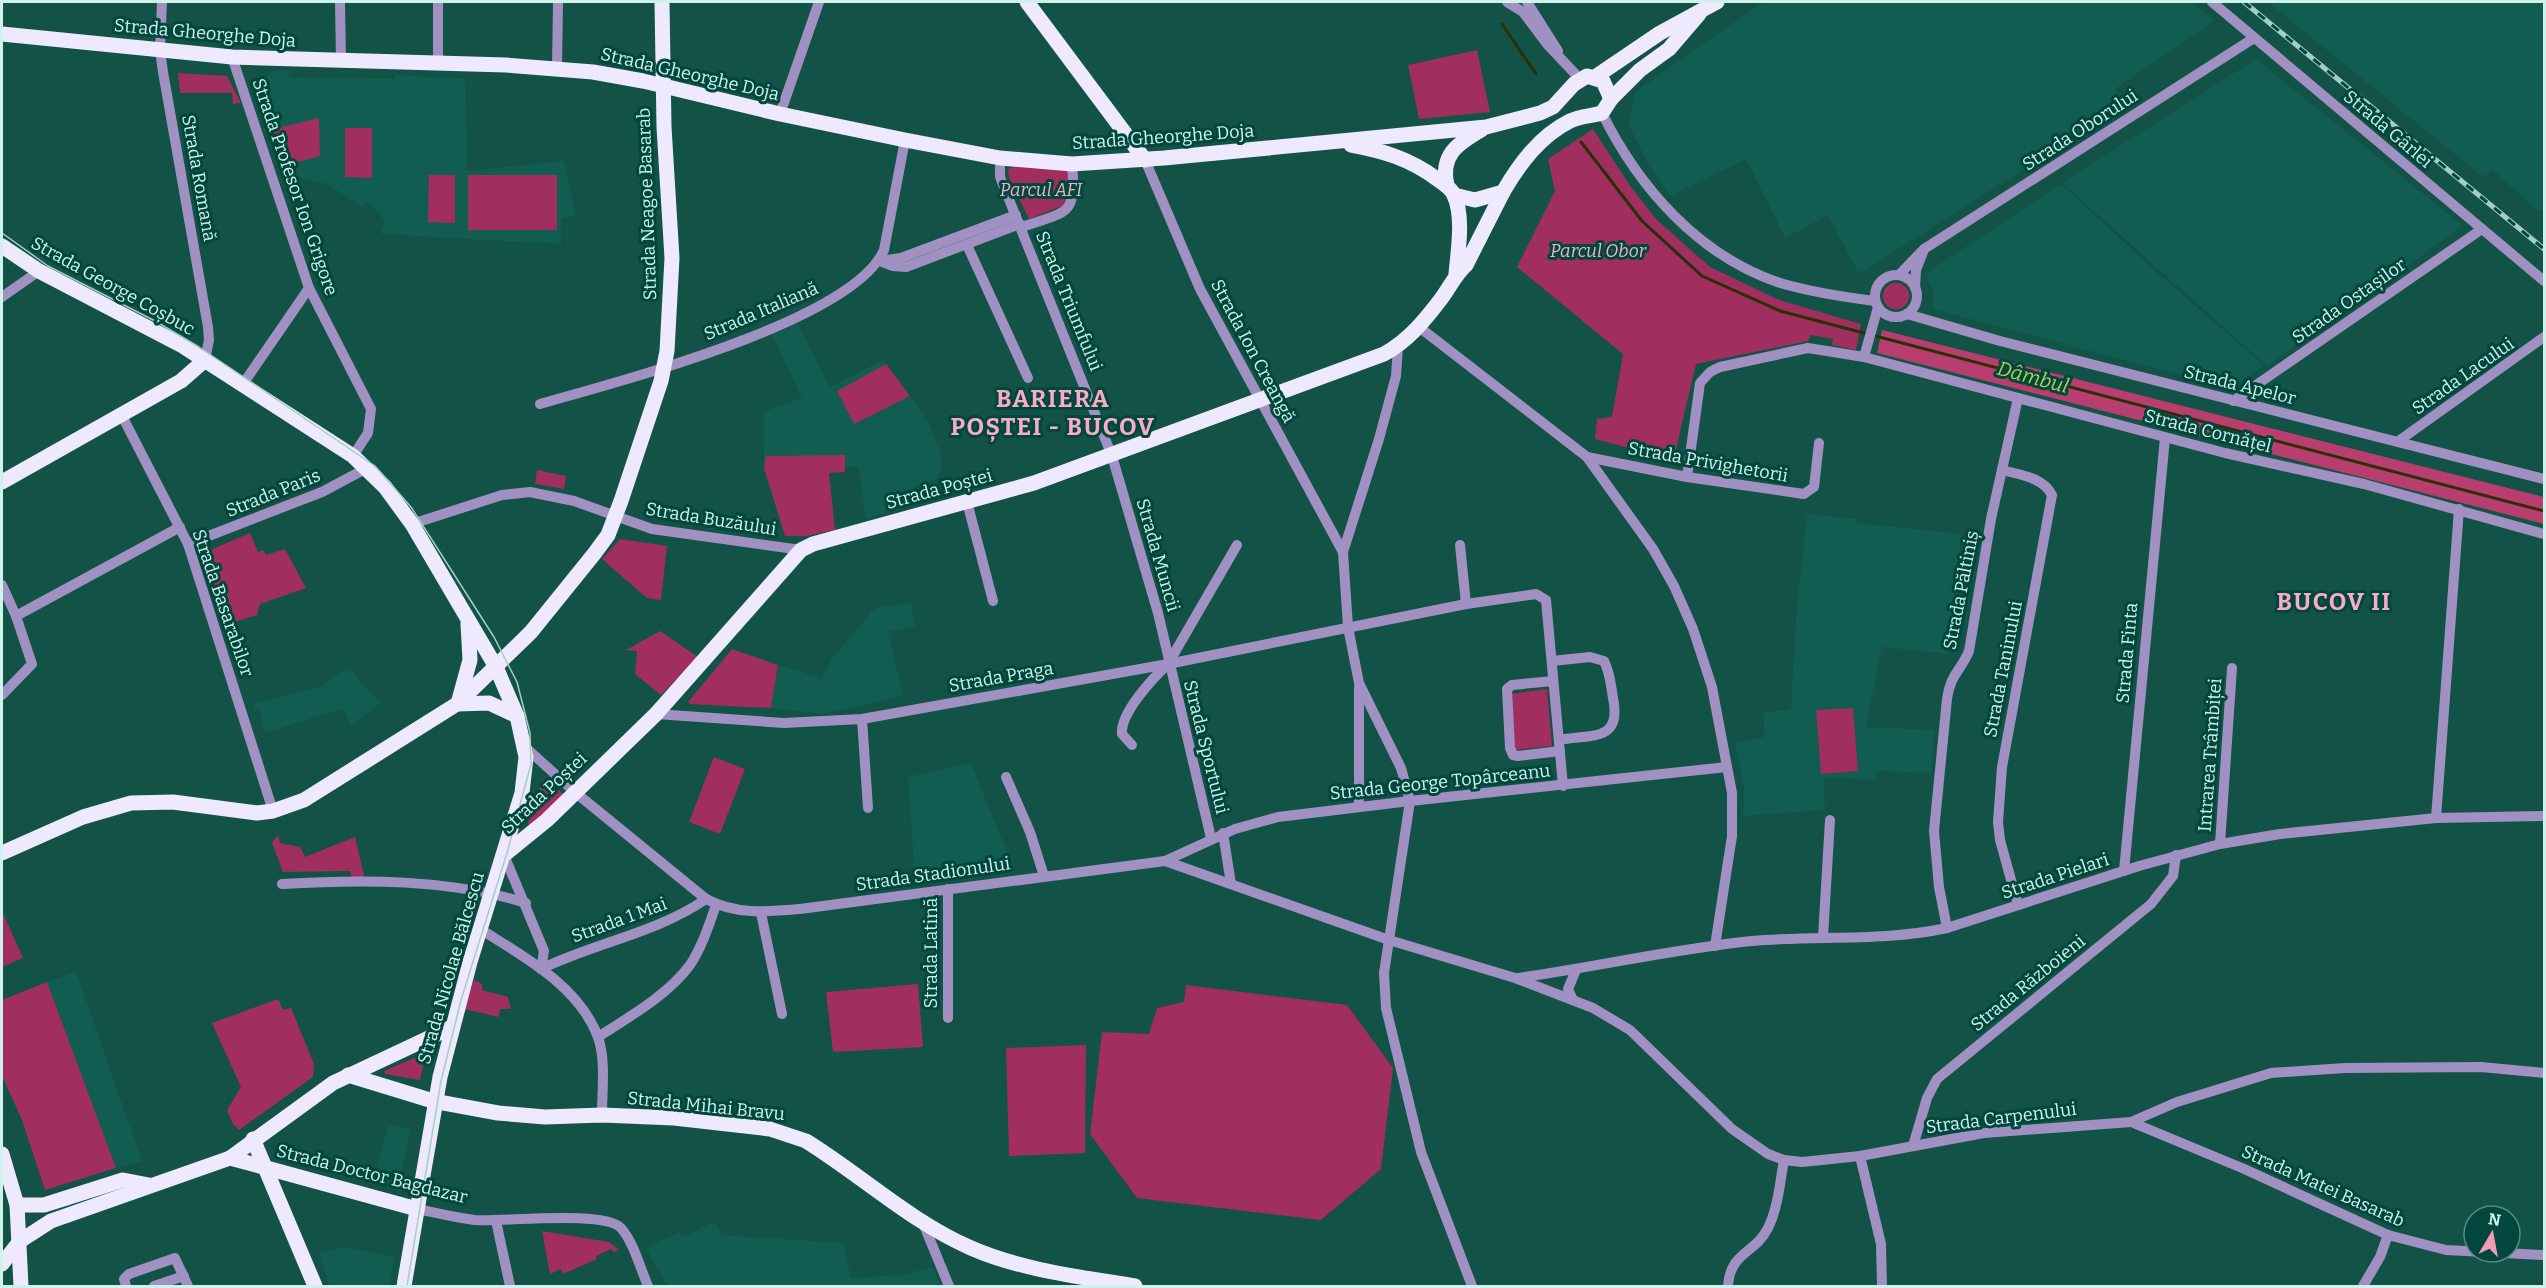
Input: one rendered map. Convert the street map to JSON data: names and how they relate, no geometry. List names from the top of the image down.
{
  "streets": {
    "main road": [
      "Strada Gheorghe Doja",
      "Strada Neagoe Basarab",
      "Strada George Coșbuc",
      "Strada Poștei",
      "Strada Nicolae Bălcescu",
      "Strada Mihai Bravu",
      "Strada Doctor Bagdazar"
    ],
    "street": [
      "Strada Gârlei",
      "Strada Oborului",
      "Strada Romană",
      "Strada Profesor Ion Grigore",
      "Strada Triumfului",
      "Strada Ostașilor",
      "Strada Italiană",
      "Strada Ion Creangă",
      "Strada Lacului",
      "Strada Apelor",
      "Strada Cornățel",
      "Strada Privighetorii",
      "Strada Paris",
      "Strada Buzăului",
      "Strada Muncii",
      "Strada Păltiniș",
      "Strada Basarabilor",
      "Strada Finta",
      "Strada Taninului",
      "Strada Praga",
      "Strada Sportului",
      "Intrarea Trâmbiței",
      "Strada George Topârceanu",
      "Strada Stadionului",
      "Strada Pielari",
      "Strada 1 Mai",
      "Strada Latină",
      "Strada Războieni",
      "Strada Carpenului",
      "Strada Matei Basarab"
    ]
  },
  "crossings": [
    ["Strada Gheorghe Doja", "Strada Romană"],
    ["Strada Gheorghe Doja", "Strada Profesor Ion Grigore"],
    ["Strada Gheorghe Doja", "Strada Neagoe Basarab"],
    ["Strada Gheorghe Doja", "Strada Triumfului"],
    ["Strada Gheorghe Doja", "Strada Italiană"],
    ["Strada Gheorghe Doja", "Strada Ion Creangă"],
    ["Strada Gheorghe Doja", "Strada Poștei"],
    ["Strada Gârlei", "Strada Oborului"],
    ["Strada Gârlei", "Strada Ostașilor"],
    ["Strada Oborului", "Strada Apelor"],
    ["Strada Romană", "Strada George Coșbuc"],
    ["Strada Profesor Ion Grigore", "Strada George Coșbuc"],
    ["Strada Neagoe Basarab", "Strada Italiană"],
    ["Strada Neagoe Basarab", "Strada Buzăului"],
    ["Strada Neagoe Basarab", "Strada Basarabilor"],
    ["Strada Neagoe Basarab", "Strada Nicolae Bălcescu"],
    ["Strada George Coșbuc", "Strada Paris"],
    ["Strada George Coșbuc", "Strada Nicolae Bălcescu"],
    ["Strada Triumfului", "Strada Poștei"],
    ["Strada Triumfului", "Strada Muncii"],
    ["Strada Ostașilor", "Strada Apelor"],
    ["Strada Ion Creangă", "Strada Poștei"],
    ["Strada Lacului", "Strada Apelor"],
    ["Strada Cornățel", "Strada Privighetorii"],
    ["Strada Cornățel", "Strada Păltiniș"],
    ["Strada Cornățel", "Strada Finta"],
    ["Strada Poștei", "Strada Buzăului"],
    ["Strada Poștei", "Strada Muncii"],
    ["Strada Poștei", "Strada Praga"],
    ["Strada Poștei", "Strada Stadionului"],
    ["Strada Poștei", "Strada Nicolae Bălcescu"],
    ["Strada Paris", "Strada Basarabilor"],
    ["Strada Paris", "Strada Nicolae Bălcescu"],
    ["Strada Buzăului", "Strada Nicolae Bălcescu"],
    ["Strada Muncii", "Strada Praga"],
    ["Strada Muncii", "Strada Sportului"],
    ["Strada Păltiniș", "Strada Taninului"],
    ["Strada Păltiniș", "Strada Pielari"],
    ["Strada Finta", "Strada Pielari"],
    ["Strada Taninului", "Strada Pielari"],
    ["Strada Praga", "Strada Sportului"],
    ["Strada Sportului", "Strada George Topârceanu"],
    ["Intrarea Trâmbiței", "Strada Pielari"],
    ["Strada George Topârceanu", "Strada Stadionului"],
    ["Strada Stadionului", "Strada Pielari"],
    ["Strada Stadionului", "Strada 1 Mai"],
    ["Strada Stadionului", "Strada Latină"],
    ["Strada Stadionului", "Strada Nicolae Bălcescu"],
    ["Strada Pielari", "Strada Războieni"],
    ["Strada Pielari", "Strada Carpenului"],
    ["Strada Nicolae Bălcescu", "Strada Mihai Bravu"],
    ["Strada Nicolae Bălcescu", "Strada Doctor Bagdazar"],
    ["Strada Războieni", "Strada Carpenului"],
    ["Strada Carpenului", "Strada Matei Basarab"]
  ],
  "districts": ["BARIERA POȘTEI - BUCOV", "BUCOV II"],
  "water": ["Dâmbul"],
  "parks": ["Parcul AFI", "Parcul Obor"],
  "north": "top"
}
